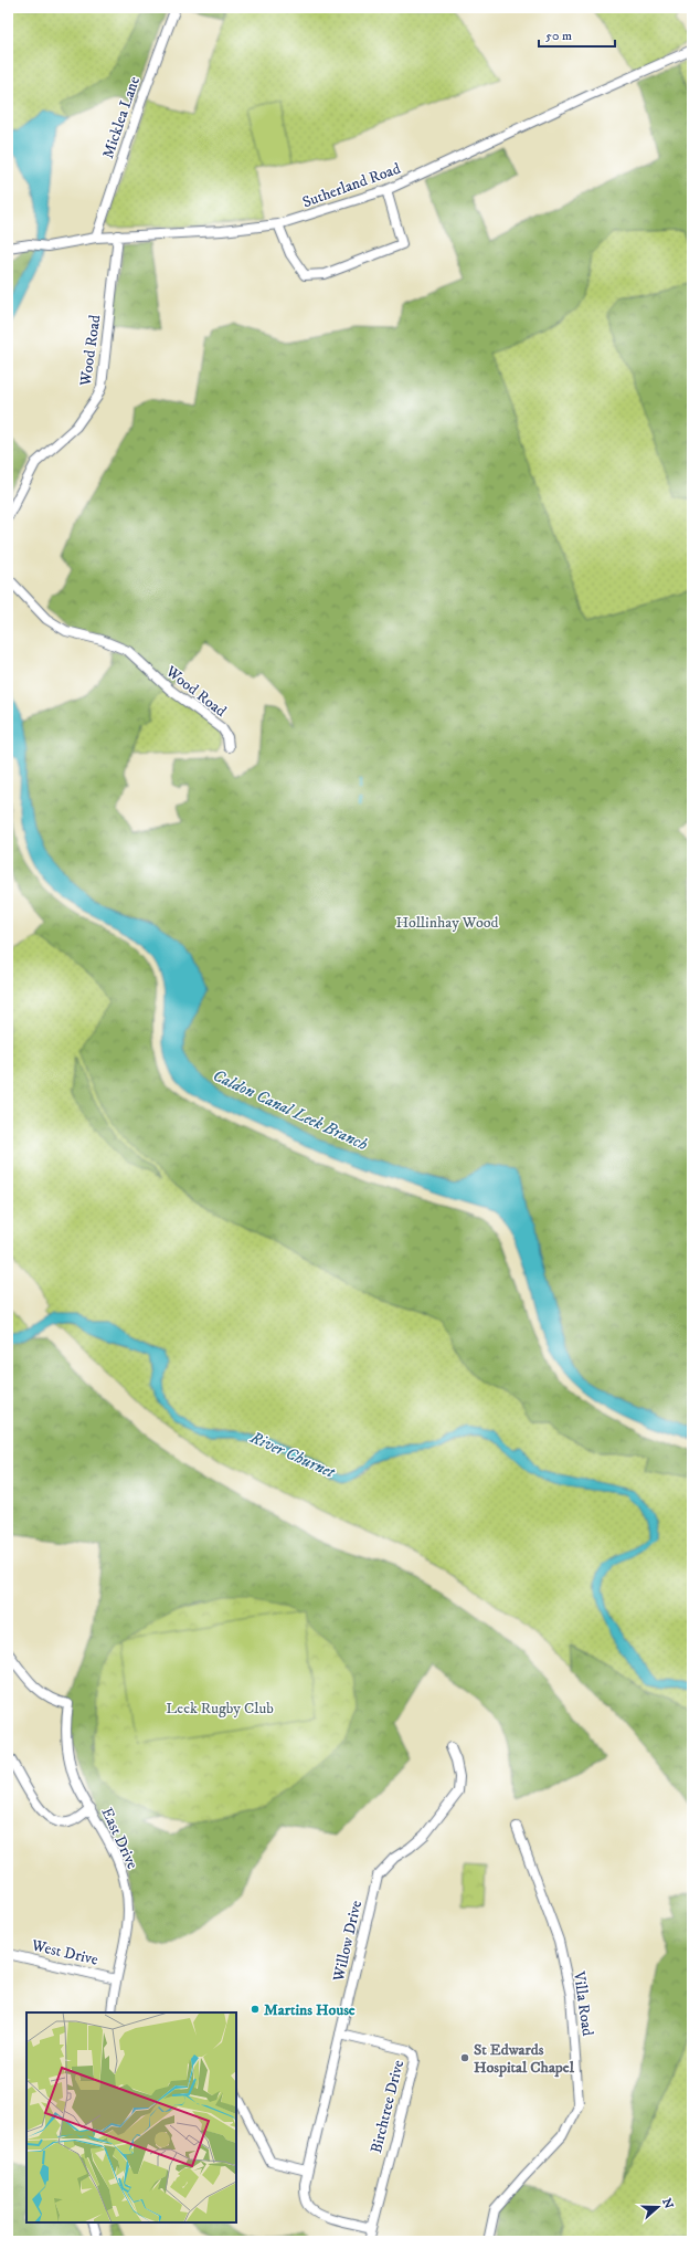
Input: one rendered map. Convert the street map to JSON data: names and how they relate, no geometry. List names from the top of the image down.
{
  "streets": {
    "street": [
      "Micklea Lane",
      "Sutherland Road",
      "Wood Road",
      "East Drive",
      "Willow Drive",
      "West Drive",
      "Villa Road",
      "Birchtree Drive"
    ]
  },
  "crossings": [
    ["Micklea Lane", "Sutherland Road"],
    ["Sutherland Road", "Wood Road"],
    ["East Drive", "West Drive"],
    ["Willow Drive", "Birchtree Drive"]
  ],
  "water": ["Caldon Canal Leek Branch", "River Churnet"],
  "parks": ["Hollinhay Wood", "Leek Rugby Club"],
  "places": ["Martins House", "St Edwards Hospital Chapel"],
  "scale_bar": "50 m",
  "north": "right"
}
